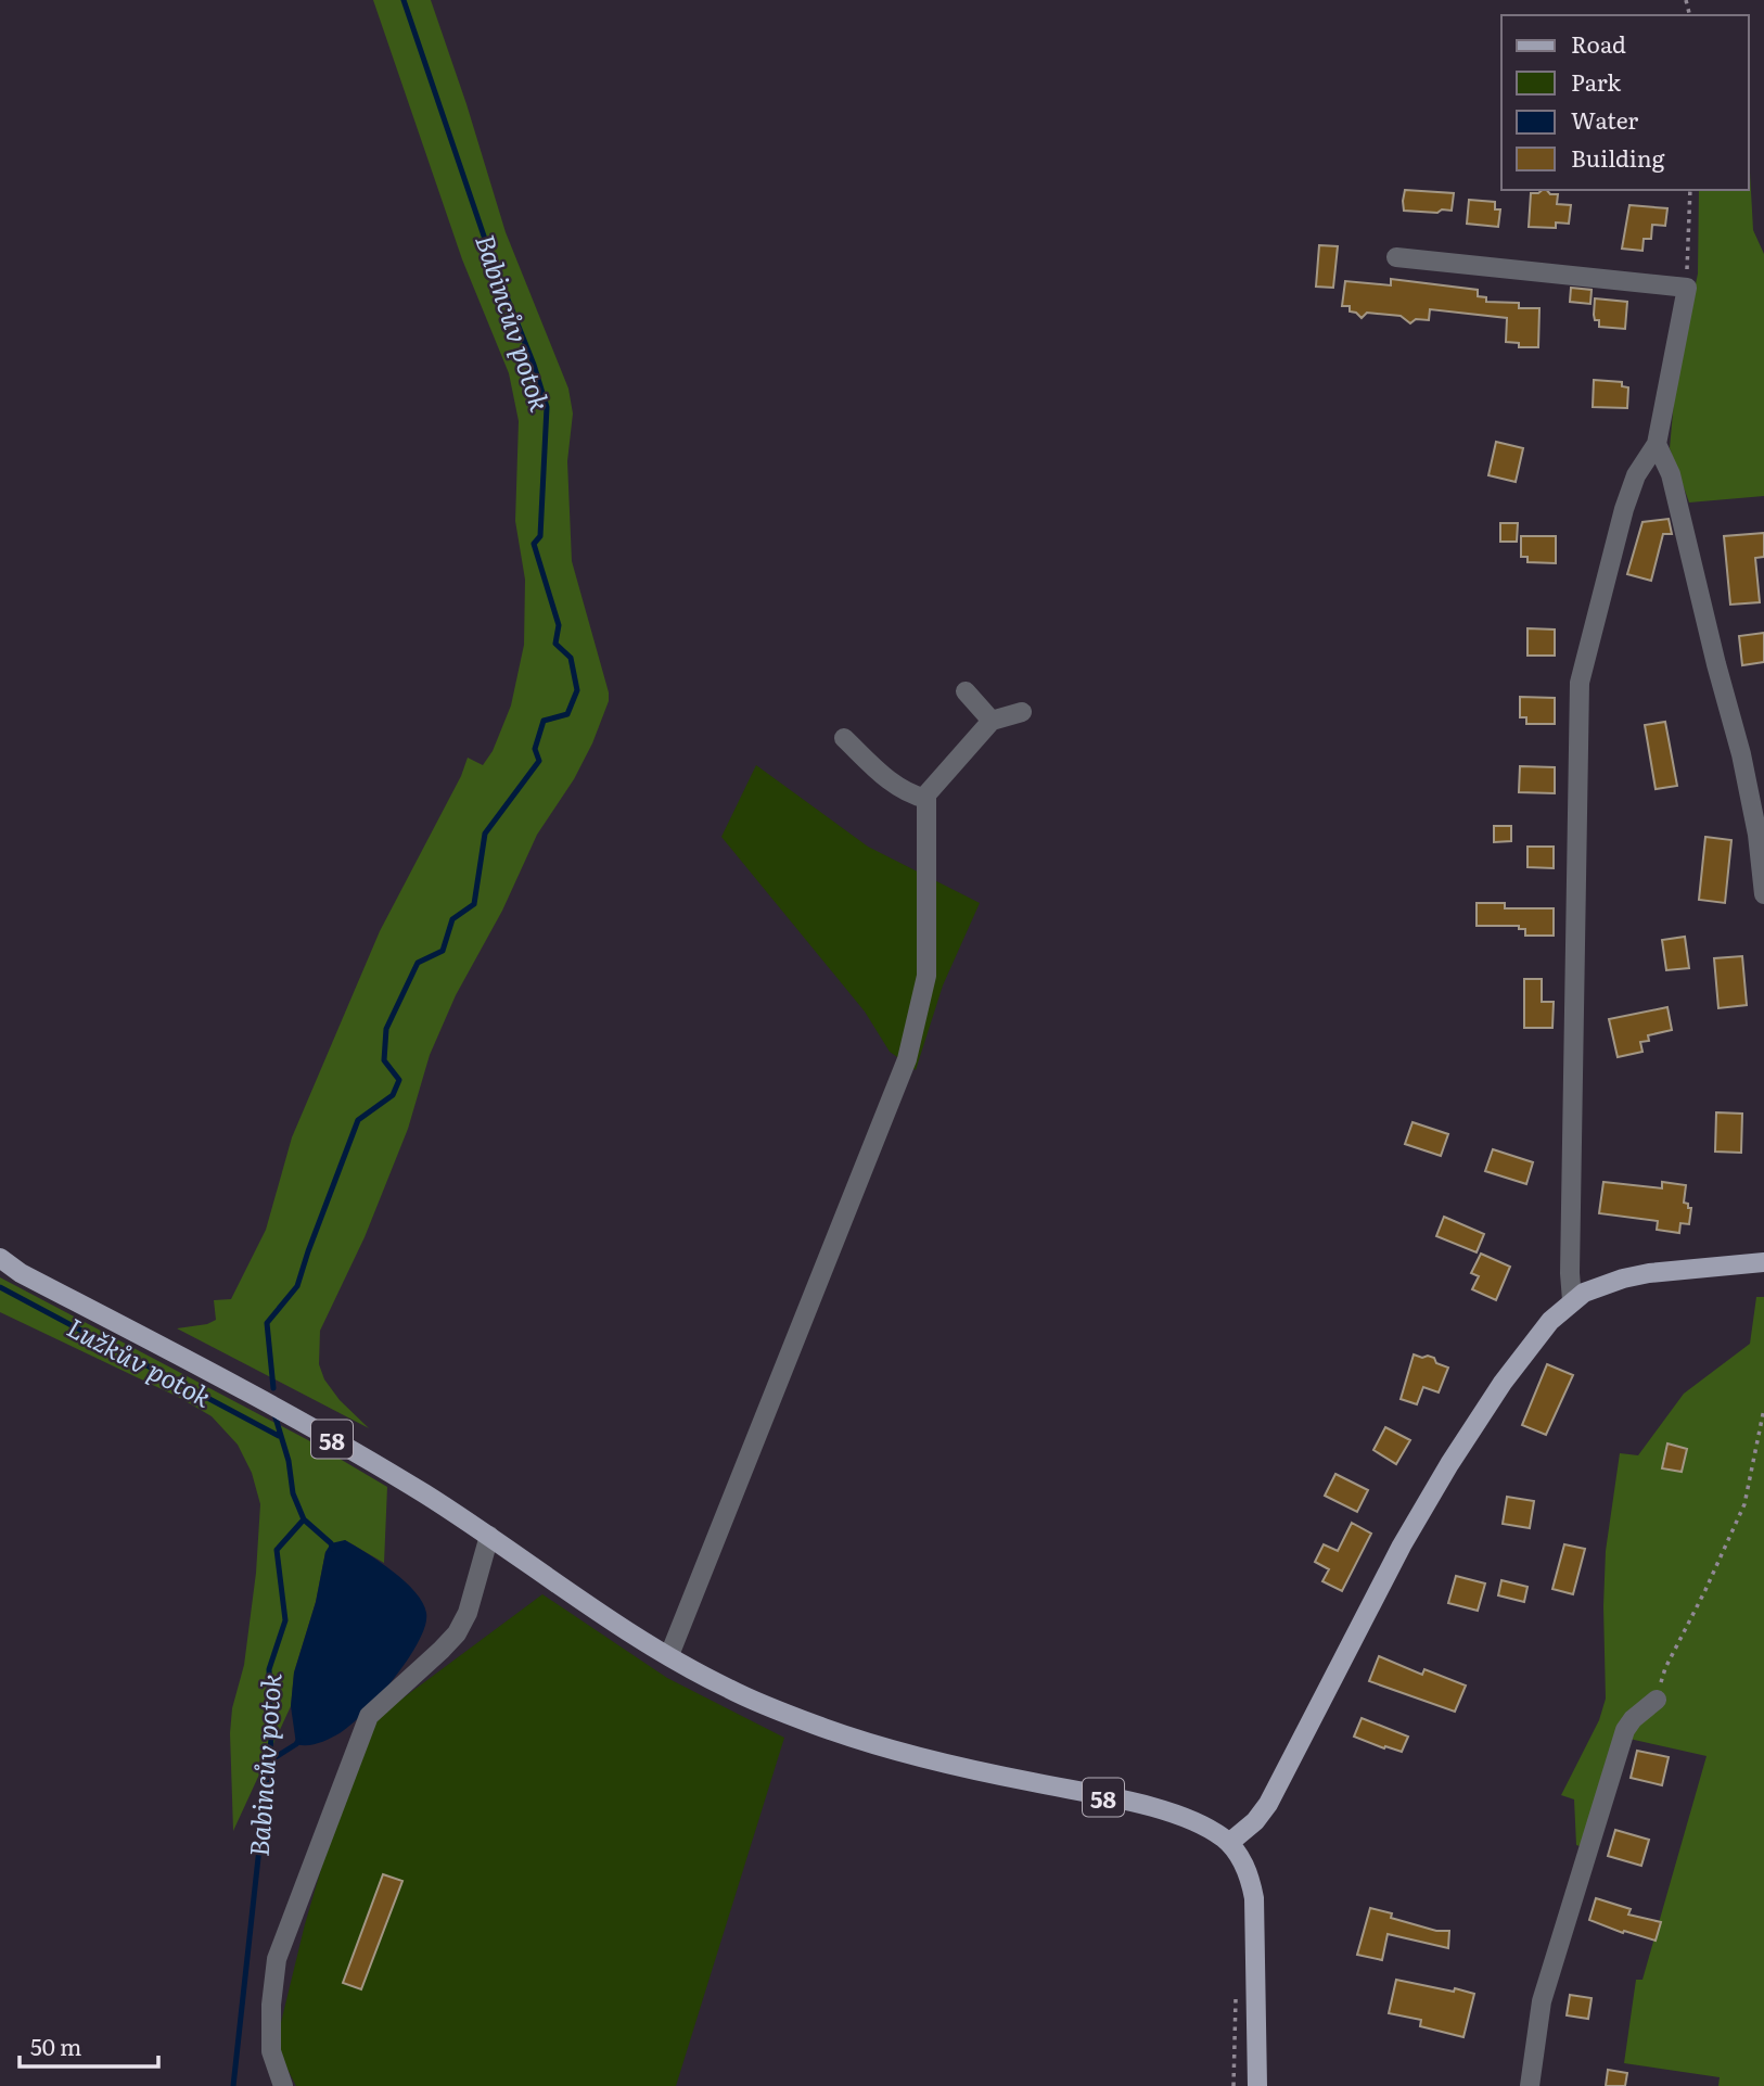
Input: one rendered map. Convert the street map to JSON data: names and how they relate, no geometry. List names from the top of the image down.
{
  "streets": {
    "main road": ["58"]
  },
  "water": ["Babincův potok", "Lužkův potok"],
  "legend": [
    "Road",
    "Park",
    "Water",
    "Building"
  ],
  "scale_bar": "50 m"
}
